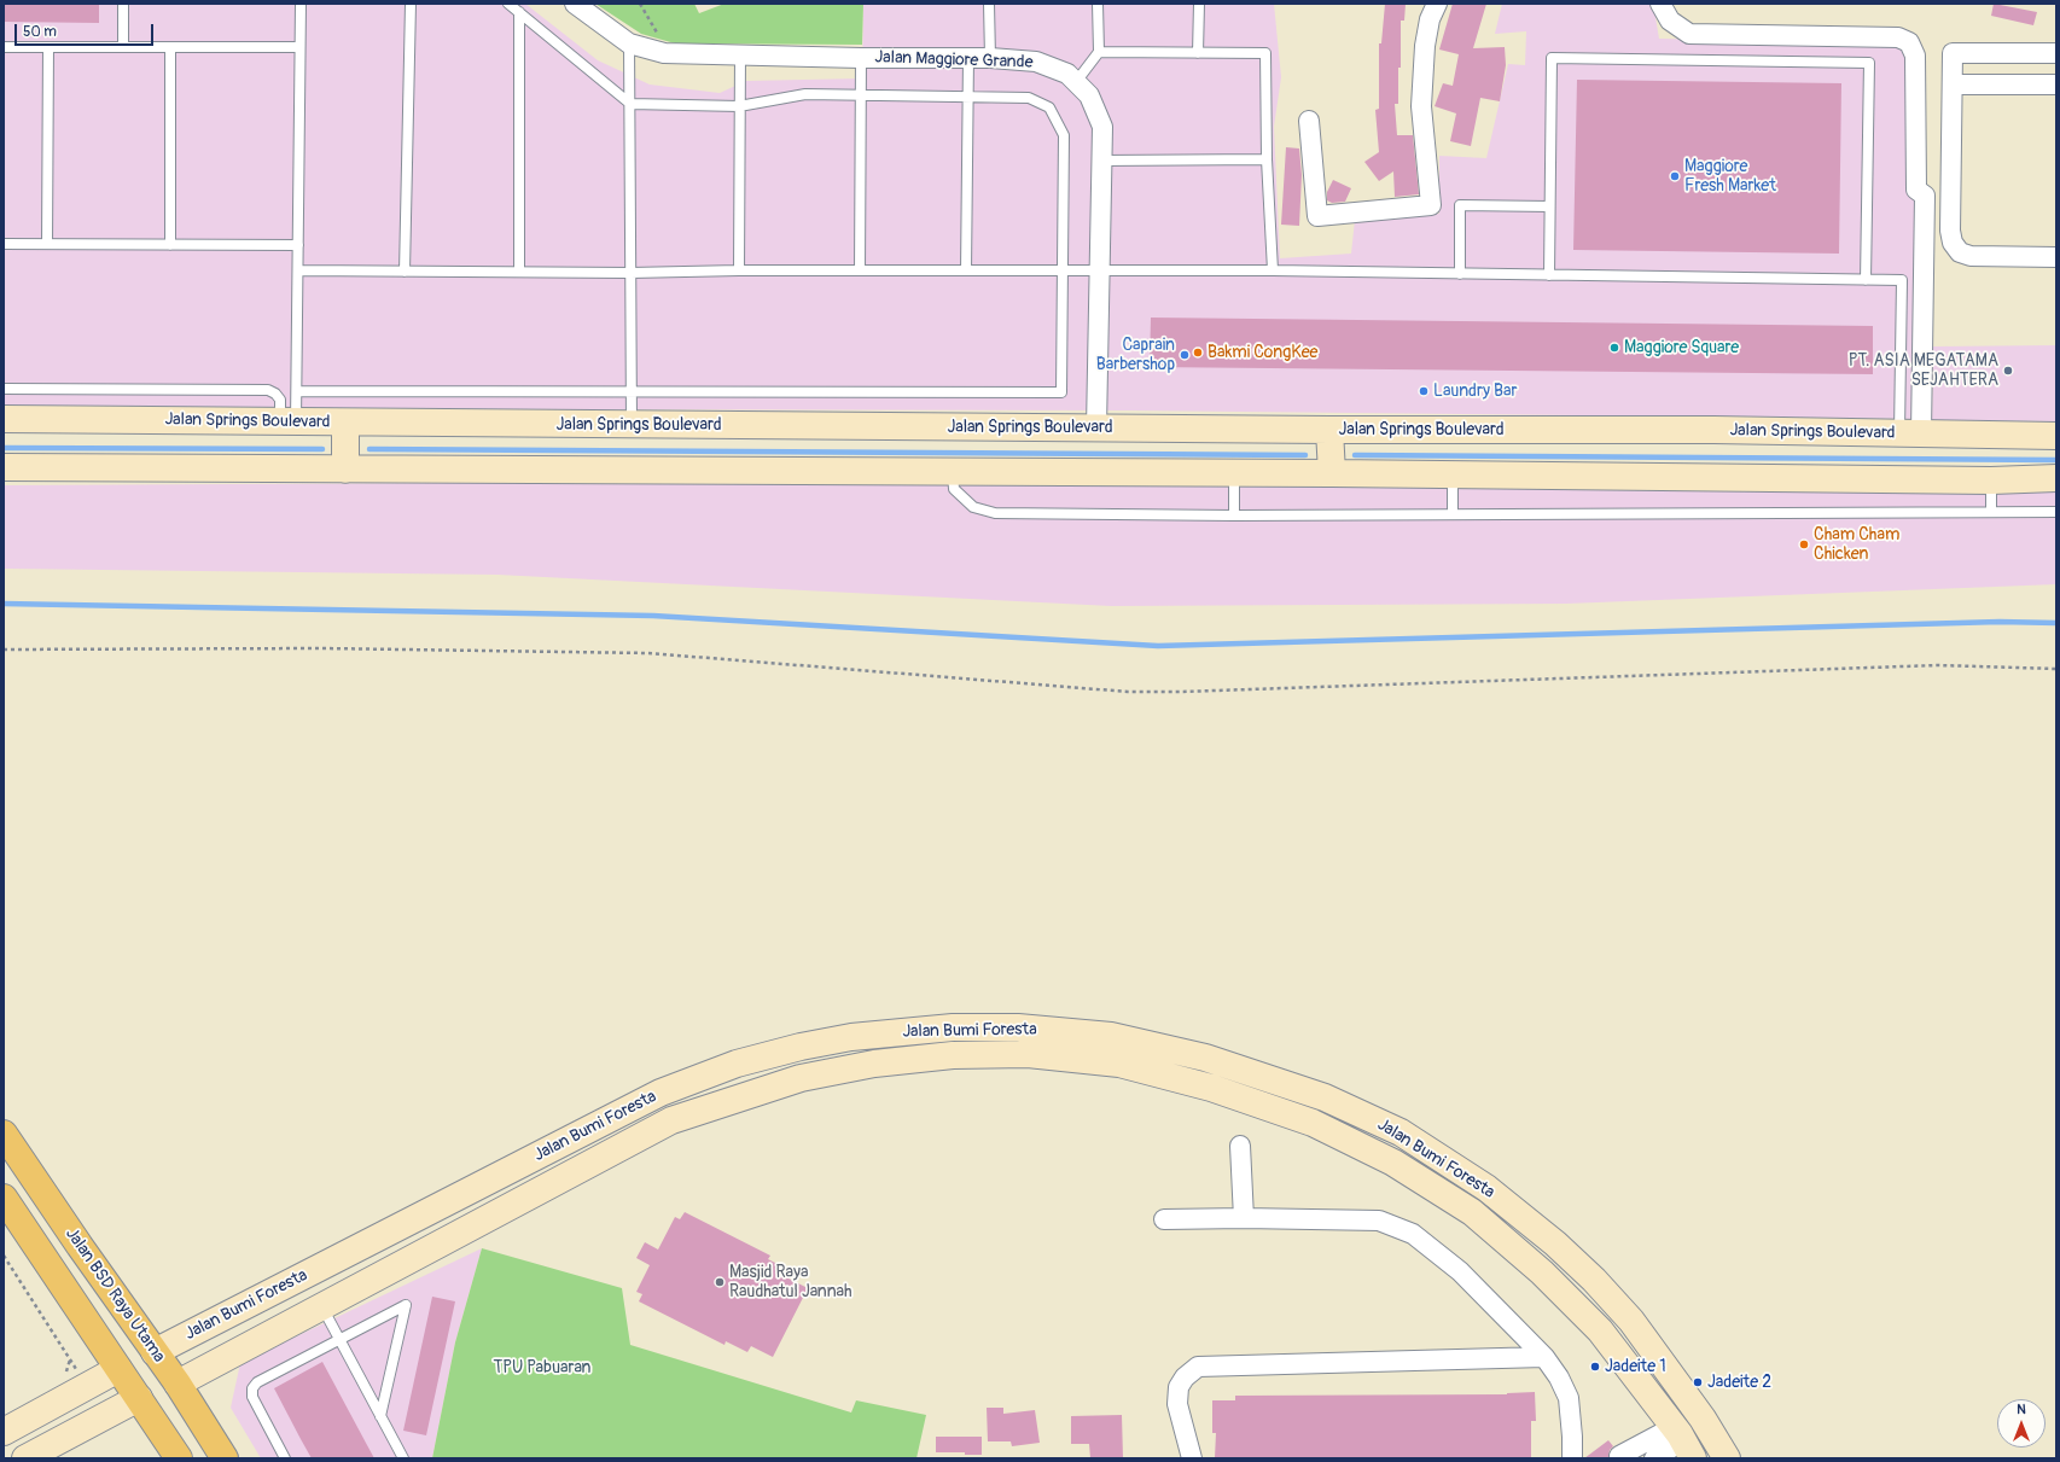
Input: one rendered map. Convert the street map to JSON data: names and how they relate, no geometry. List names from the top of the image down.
{
  "streets": {
    "main road": ["Jalan Springs Boulevard", "Jalan Bumi Foresta", "Jalan BSD Raya Utama"],
    "street": ["Jalan Maggiore Grande"]
  },
  "crossings": [
    ["Jalan Maggiore Grande", "Jalan Springs Boulevard"],
    ["Jalan Bumi Foresta", "Jalan BSD Raya Utama"]
  ],
  "parks": ["TPU Pabuaran"],
  "places": [
    "Maggiore Fresh Market",
    "Maggiore Square",
    "Bakmi CongKee",
    "Caprain Barbershop",
    "PT. ASIA MEGATAMA SEJAHTERA",
    "Laundry Bar",
    "Cham Cham Chicken",
    "Masjid Raya Raudhatul Jannah",
    "Jadeite 1",
    "Jadeite 2"
  ],
  "scale_bar": "50 m",
  "north": "top"
}
